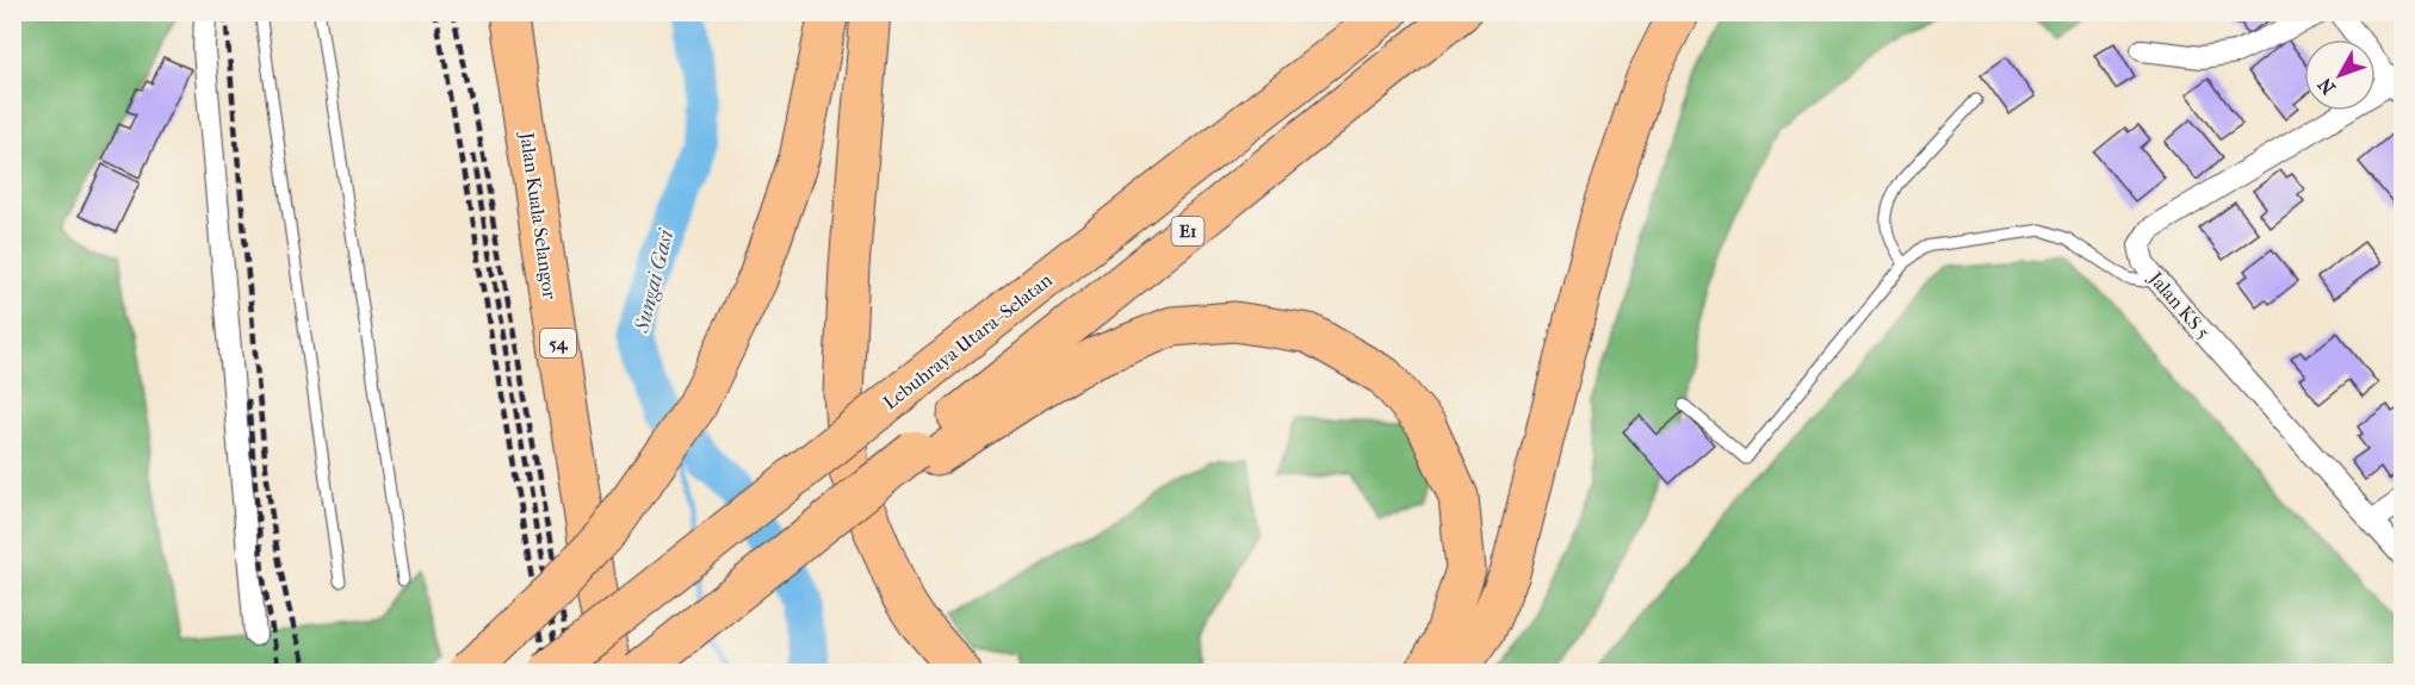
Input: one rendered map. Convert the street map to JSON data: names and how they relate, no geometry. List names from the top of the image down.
{
  "streets": {
    "highway": [
      "Jalan Kuala Selangor",
      "E1",
      "Lebuhraya Utara–Selatan",
      "54"
    ],
    "street": ["Jalan KS 5"]
  },
  "crossings": [
    ["Jalan Kuala Selangor", "E1"]
  ],
  "water": ["Sungai Gasi"],
  "north": "bottom left"
}
